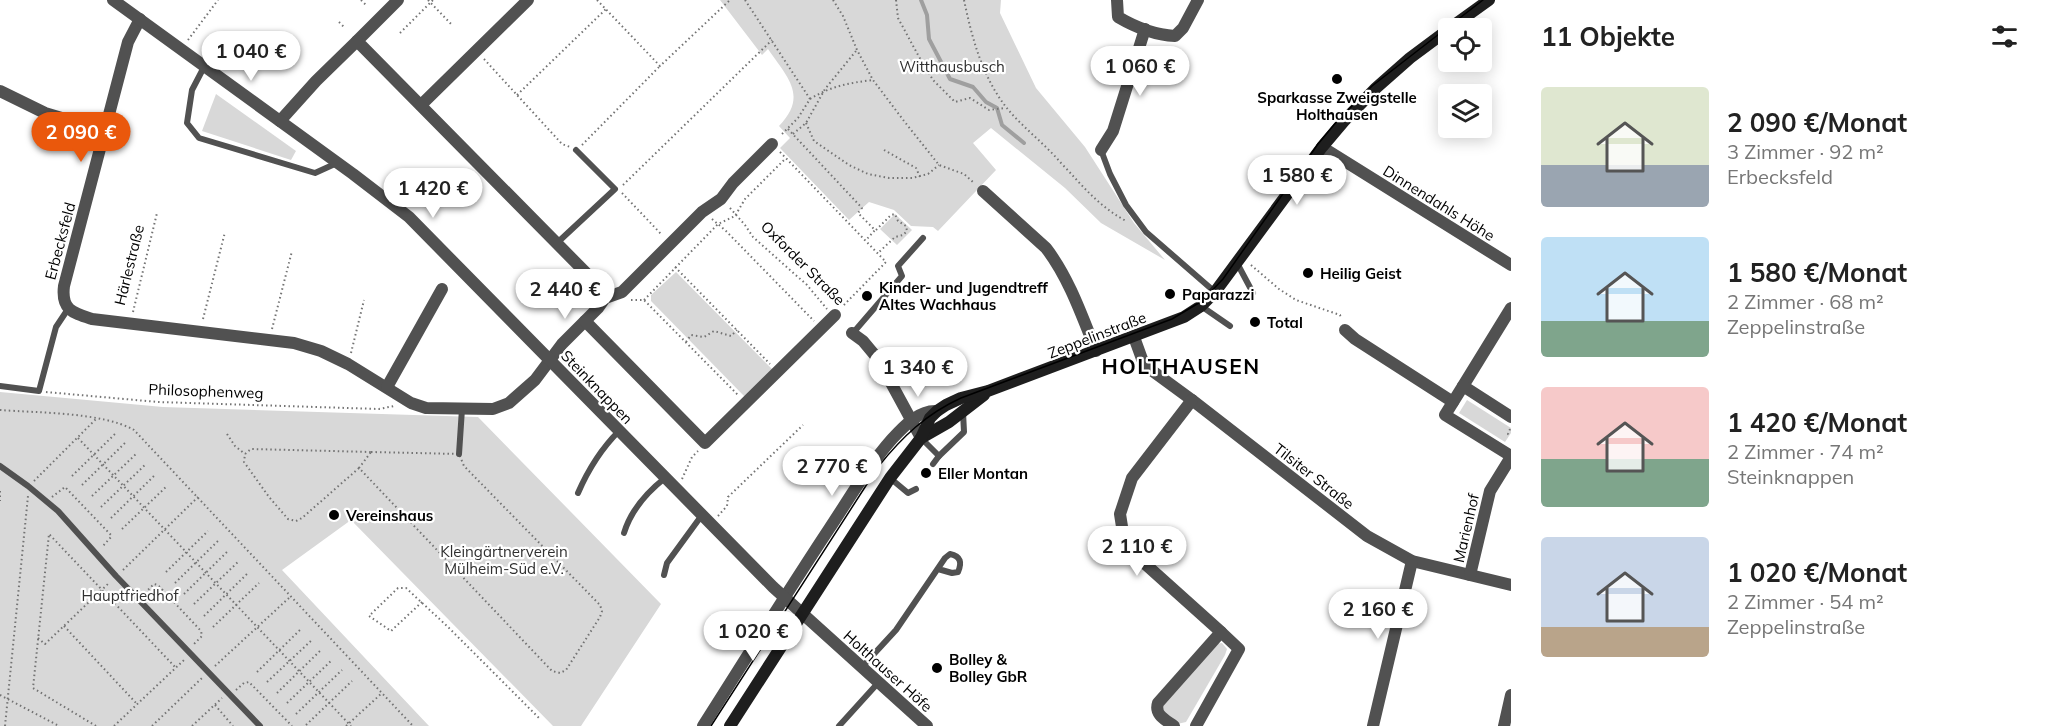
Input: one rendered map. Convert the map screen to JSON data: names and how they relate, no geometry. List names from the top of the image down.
{
  "streets": {
    "main road": ["Zeppelinstraße"],
    "street": [
      "Dinnendahls Höhe",
      "Erbecksfeld",
      "Härlestraße",
      "Steinknappen",
      "Tilsiter Straße",
      "Marienhof",
      "Holthauser Höfe"
    ],
    "path": ["Oxforder Straße", "Philosophenweg"]
  },
  "crossings": [
    ["Dinnendahls Höhe", "Zeppelinstraße"],
    ["Erbecksfeld", "Härlestraße"],
    ["Erbecksfeld", "Steinknappen"],
    ["Härlestraße", "Steinknappen"],
    ["Härlestraße", "Philosophenweg"],
    ["Zeppelinstraße", "Steinknappen"],
    ["Zeppelinstraße", "Tilsiter Straße"],
    ["Zeppelinstraße", "Holthauser Höfe"],
    ["Steinknappen", "Holthauser Höfe"],
    ["Tilsiter Straße", "Marienhof"]
  ],
  "districts": ["HOLTHAUSEN"],
  "parks": ["Witthausbusch", "Kleingärtnerverein Mülheim-Süd e.V.", "Hauptfriedhof"],
  "places": [
    "Sparkasse Zweigstelle Holthausen",
    "Heilig Geist",
    "Paparazzi",
    "Kinder- und Jugendtreff Altes Wachhaus",
    "Total",
    "Eller Montan",
    "Vereinshaus",
    "Bolley & Bolley GbR"
  ],
  "page": {
    "heading": "11 Objekte",
    "price": [
      "1 040 €",
      "1 060 €",
      "2 090 €",
      "1 580 €",
      "1 420 €",
      "2 440 €",
      "1 340 €",
      "2 770 €",
      "2 110 €",
      "2 160 €",
      "1 020 €"
    ],
    "list": [
      {
        "name": "2 090 €/Monat",
        "note": "3 Zimmer · 92 m² · Erbecksfeld"
      },
      {
        "name": "1 580 €/Monat",
        "note": "2 Zimmer · 68 m² · Zeppelinstraße"
      },
      {
        "name": "1 420 €/Monat",
        "note": "2 Zimmer · 74 m² · Steinknappen"
      },
      {
        "name": "1 020 €/Monat",
        "note": "2 Zimmer · 54 m² · Zeppelinstraße"
      }
    ]
  }
}
